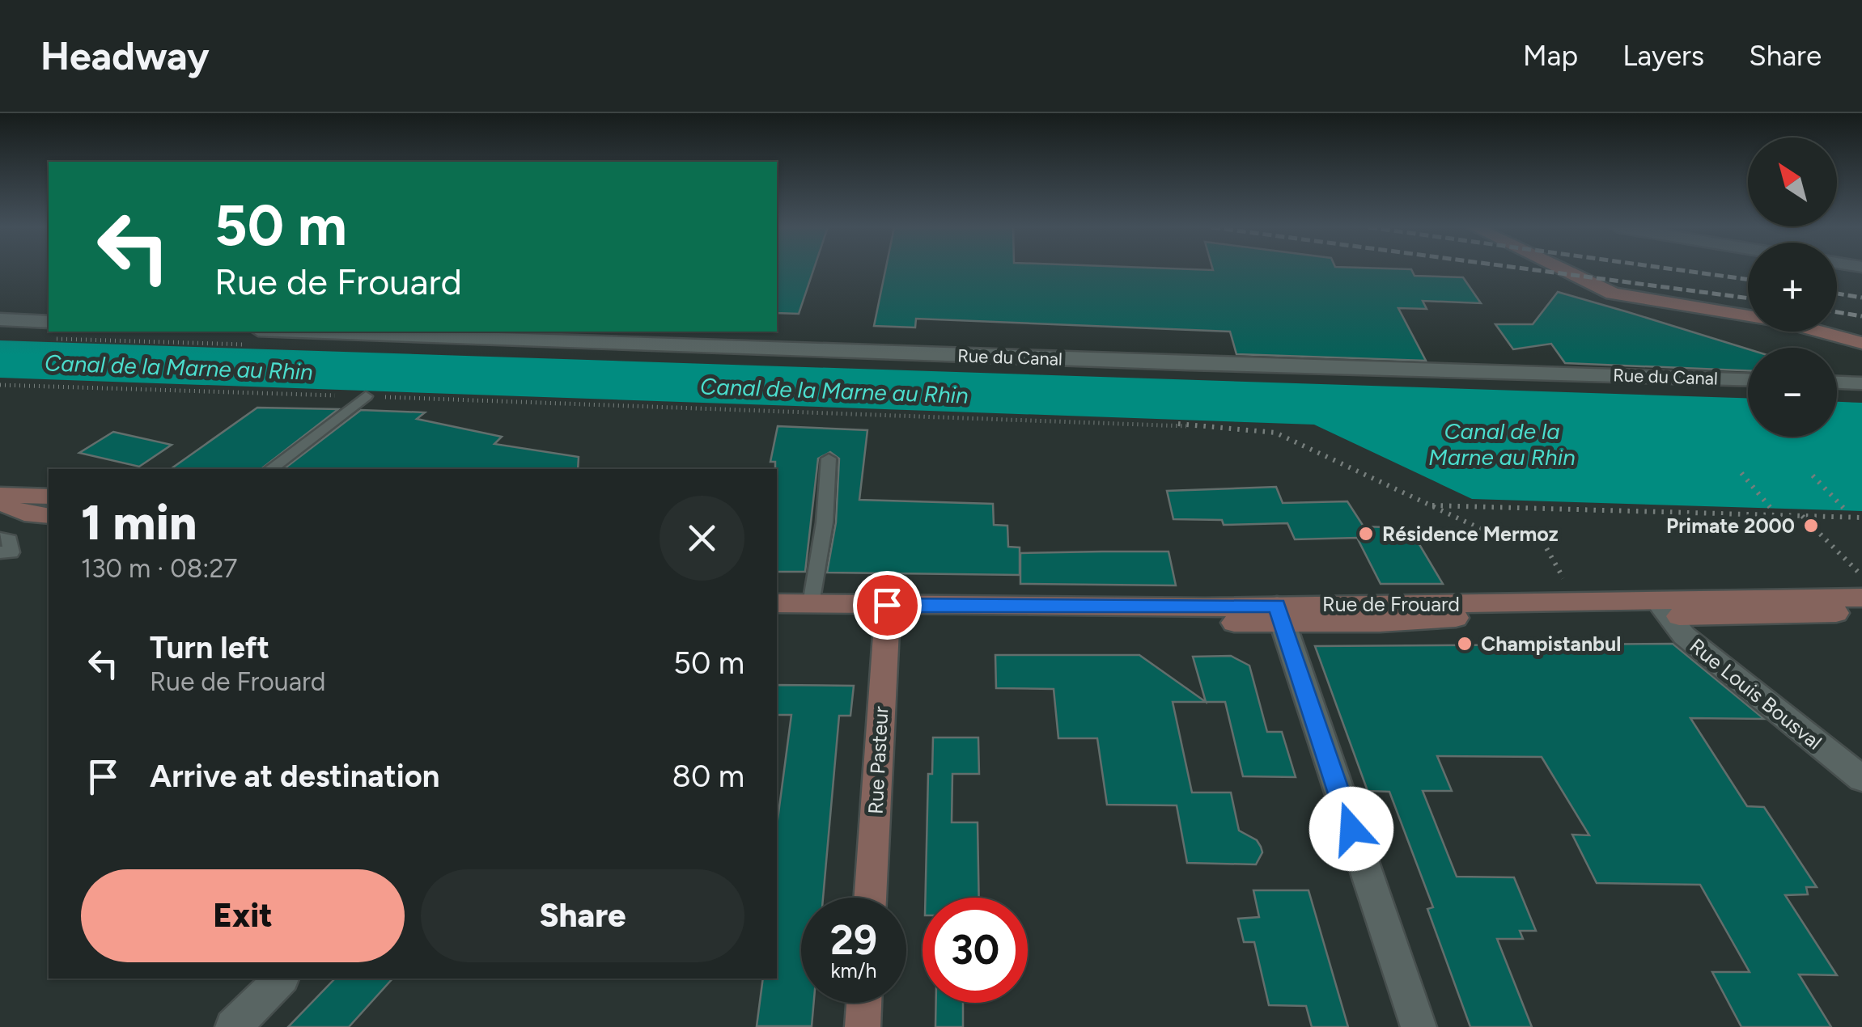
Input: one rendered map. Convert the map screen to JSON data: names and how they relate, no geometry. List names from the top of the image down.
{
  "streets": {
    "main road": ["Rue de Frouard", "Rue Pasteur"],
    "street": ["Rue du Canal", "Rue Louis Bousval"]
  },
  "crossings": [
    ["Rue de Frouard", "Rue Louis Bousval"],
    ["Rue de Frouard", "Rue Pasteur"]
  ],
  "water": ["Canal de la Marne au Rhin"],
  "places": ["Primate 2000", "Résidence Mermoz", "Champistanbul"],
  "north": "top left",
  "page": {
    "header": "Headway",
    "nav": ["Map", "Layers", "Share"],
    "map_buttons": ["+", "−"],
    "turn": ["50 m", "Rue de Frouard"],
    "heading": ["1 min", "130 m · 08:27"],
    "list": [
      {
        "name": "Turn left",
        "note": "Rue de Frouard",
        "value": "50 m"
      },
      {
        "name": "Arrive at destination",
        "value": "80 m"
      }
    ],
    "buttons": ["Exit", "Share"],
    "speed": "29 km/h",
    "limit": "30"
  }
}
